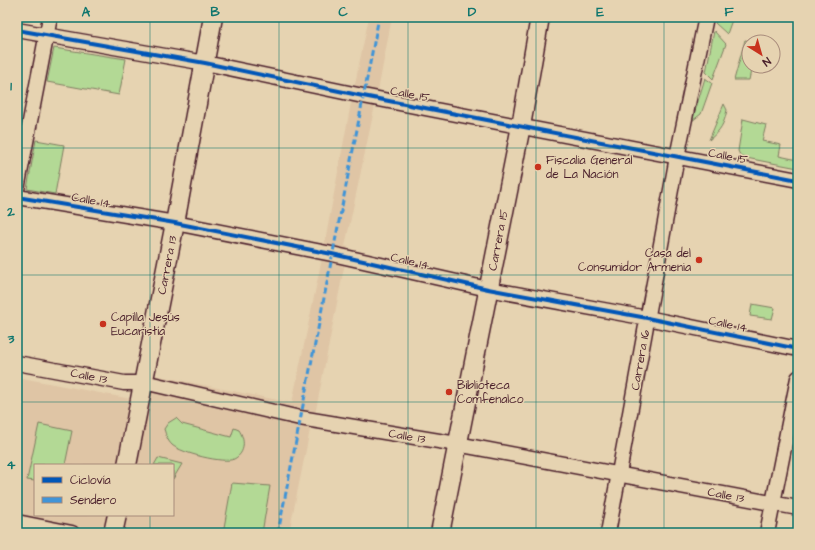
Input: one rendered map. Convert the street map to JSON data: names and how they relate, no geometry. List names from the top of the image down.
{
  "streets": {
    "street": [
      "Calle 15",
      "Calle 14",
      "Carrera 15",
      "Carrera 13",
      "Carrera 16",
      "Calle 13"
    ]
  },
  "crossings": [
    ["Calle 15", "Carrera 15"],
    ["Calle 15", "Carrera 13"],
    ["Calle 15", "Carrera 16"],
    ["Calle 14", "Carrera 15"],
    ["Calle 14", "Carrera 13"],
    ["Calle 14", "Carrera 16"],
    ["Carrera 15", "Calle 13"],
    ["Carrera 13", "Calle 13"],
    ["Carrera 16", "Calle 13"]
  ],
  "places": [
    "Fiscalia General de La Nación",
    "Casa del Consumidor Armenia",
    "Capilla Jesús Eucaristía",
    "Biblioteca Comfenalco"
  ],
  "legend": ["Ciclovía", "Sendero"],
  "north": "bottom right",
  "grid": {
    "columns": [
      "A",
      "B",
      "C",
      "D",
      "E",
      "F"
    ],
    "rows": [
      "1",
      "2",
      "3",
      "4"
    ]
  }
}
